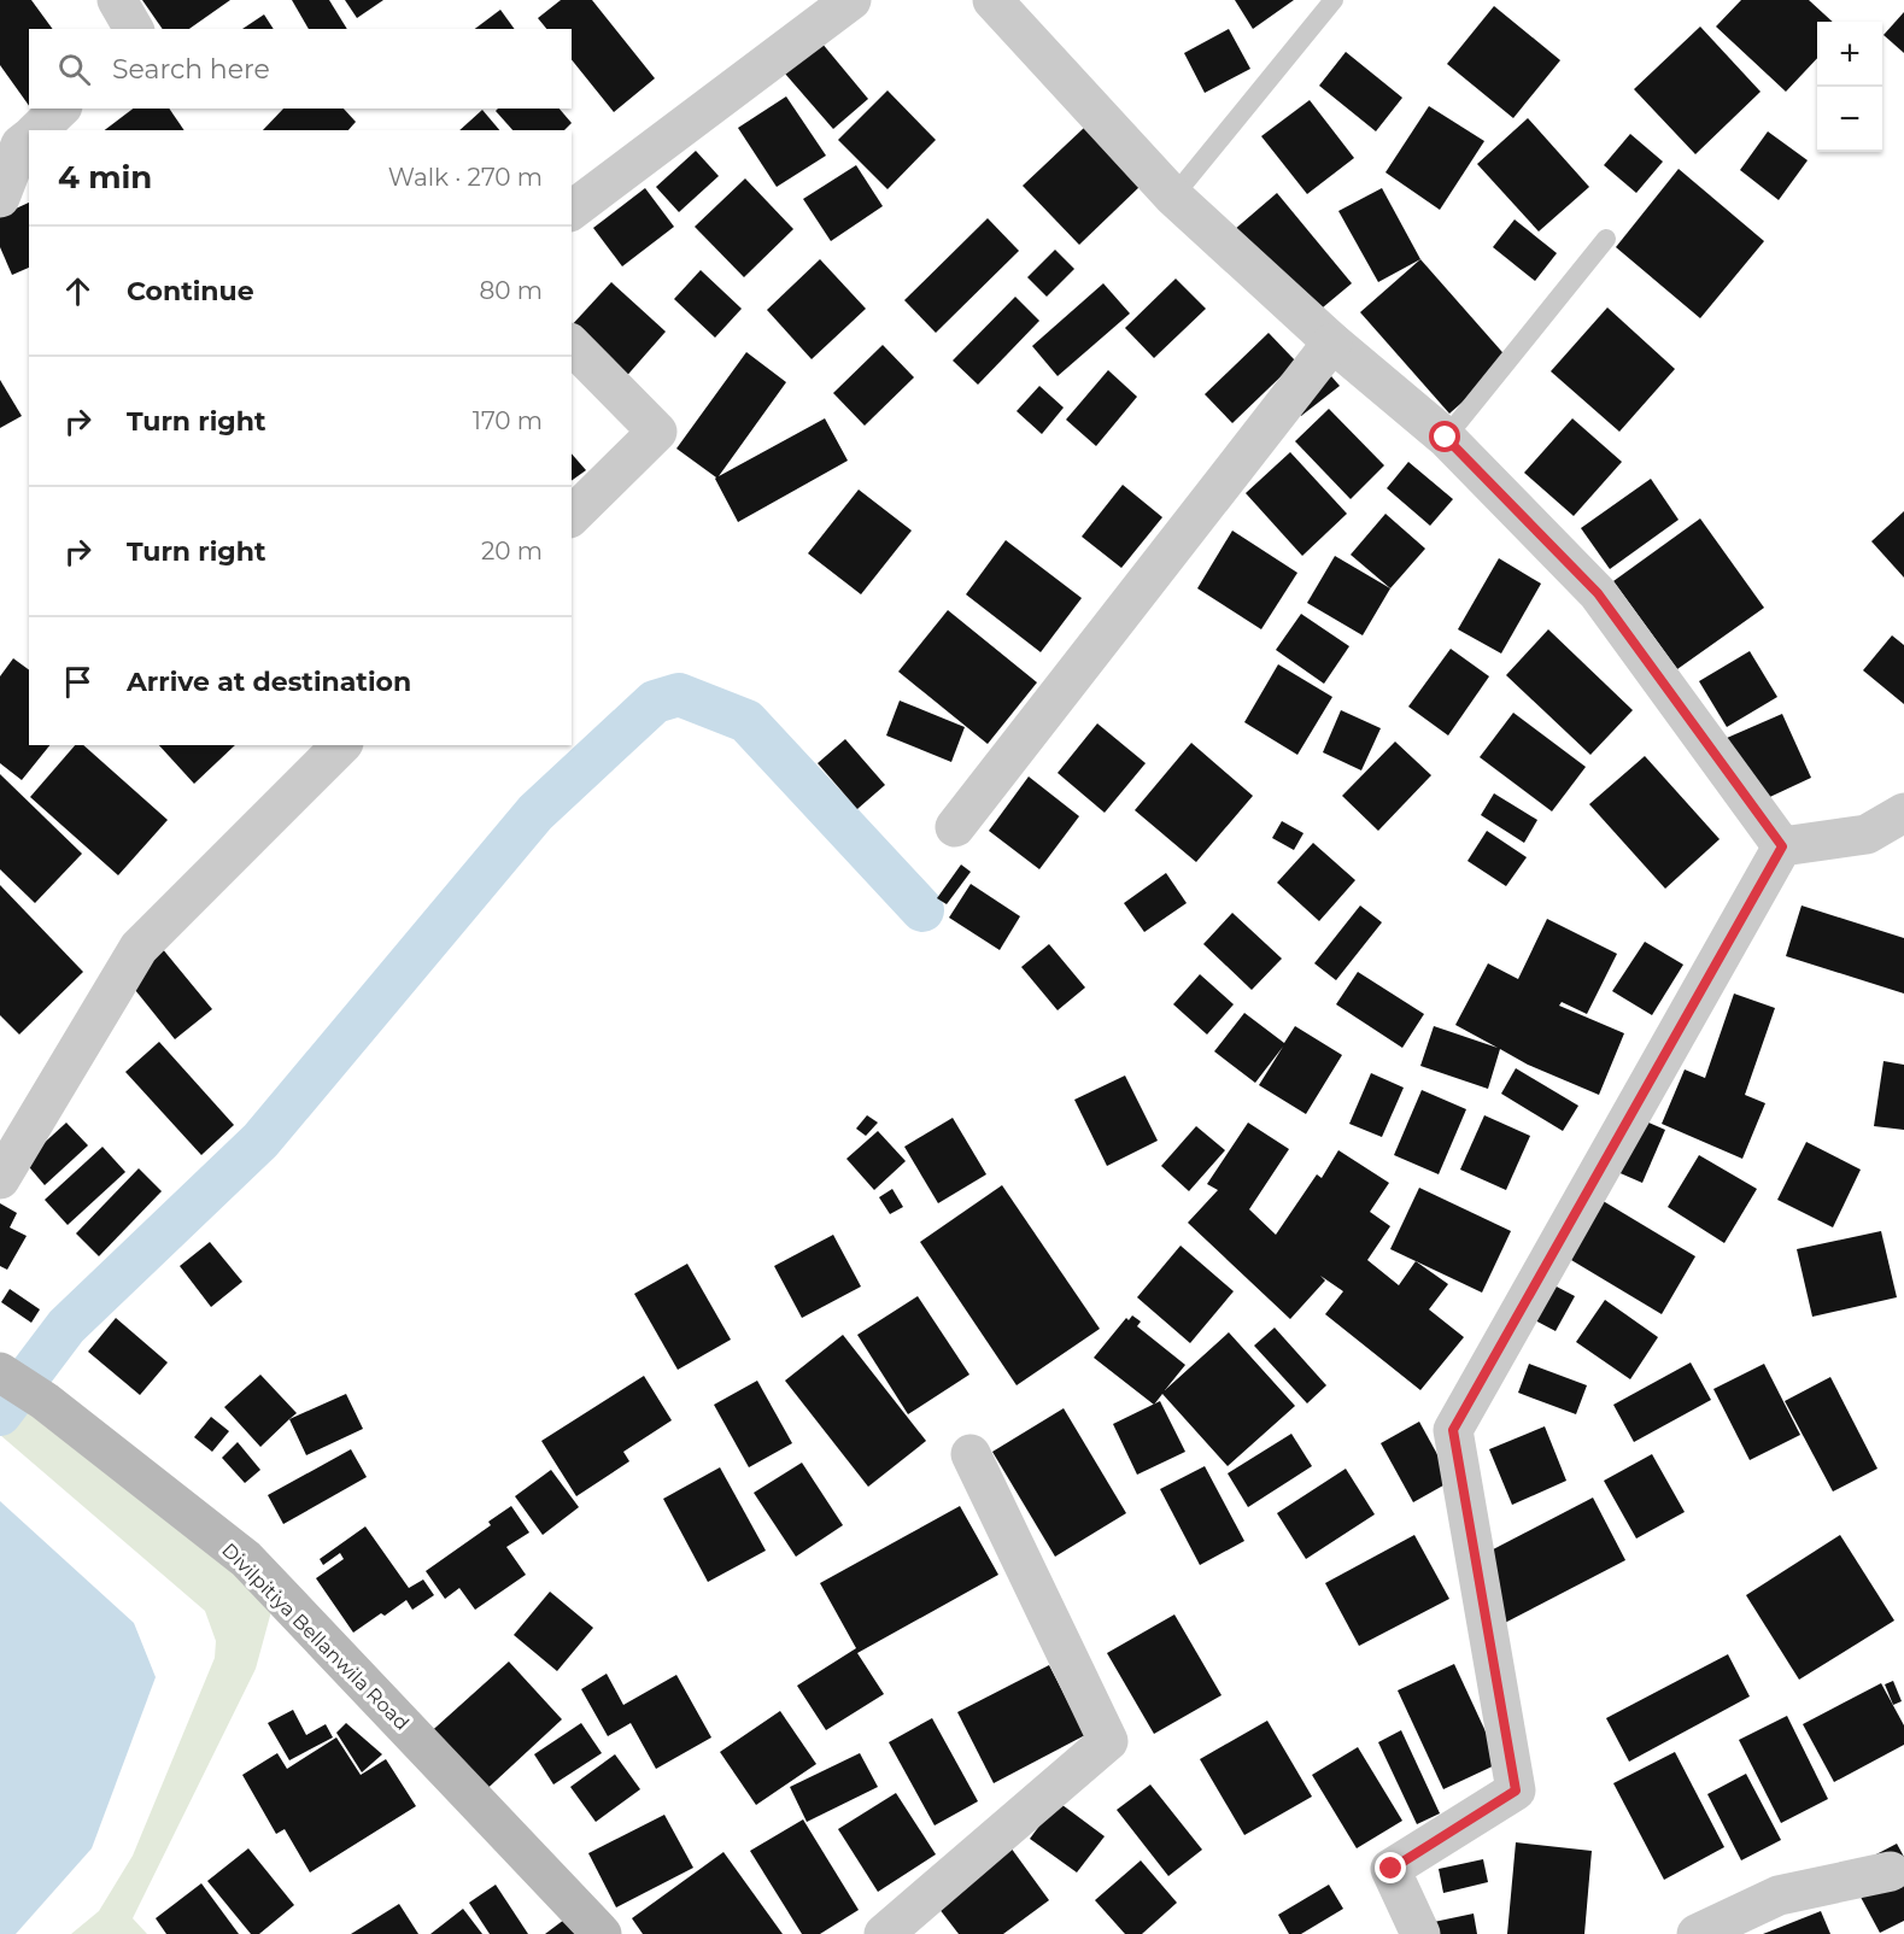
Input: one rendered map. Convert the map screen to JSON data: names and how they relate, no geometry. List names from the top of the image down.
{
  "streets": {
    "street": ["Divilpitiya Bellanwila Road"]
  },
  "page": {
    "map_buttons": ["+", "−"],
    "search": "Search here",
    "heading": ["4 min", "Walk · 270 m"],
    "list": [
      ["Continue", "80 m"],
      ["Turn right", "170 m"],
      ["Turn right", "20 m"],
      "Arrive at destination"
    ]
  }
}
